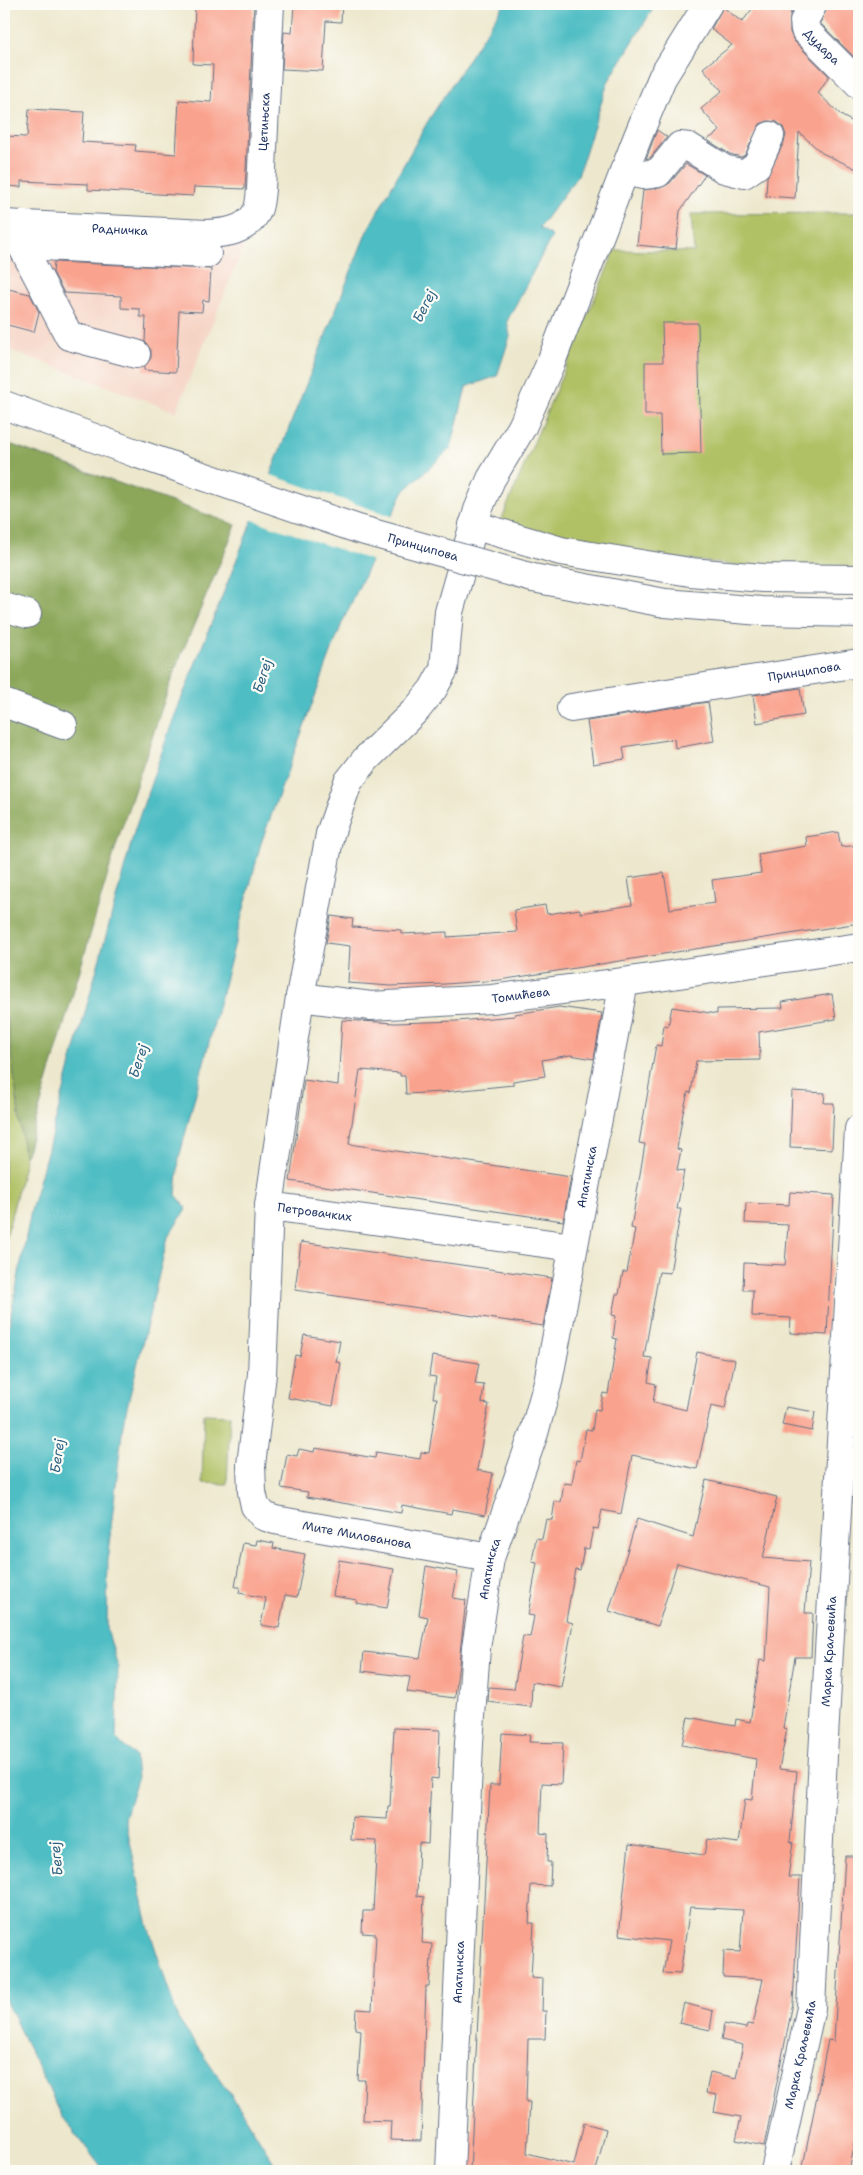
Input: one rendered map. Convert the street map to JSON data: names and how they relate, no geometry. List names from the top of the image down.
{
  "streets": {
    "street": [
      "Дудара",
      "Цетињска",
      "Радничка",
      "Принципова",
      "Томићева",
      "Апатинска",
      "Петровачких",
      "Мите Милованова",
      "Марка Краљевића"
    ]
  },
  "crossings": [
    ["Цетињска", "Радничка"],
    ["Томићева", "Апатинска"],
    ["Апатинска", "Петровачких"],
    ["Апатинска", "Мите Милованова"],
    ["Петровачких", "Мите Милованова"]
  ],
  "water": ["Бегеј"]
}
